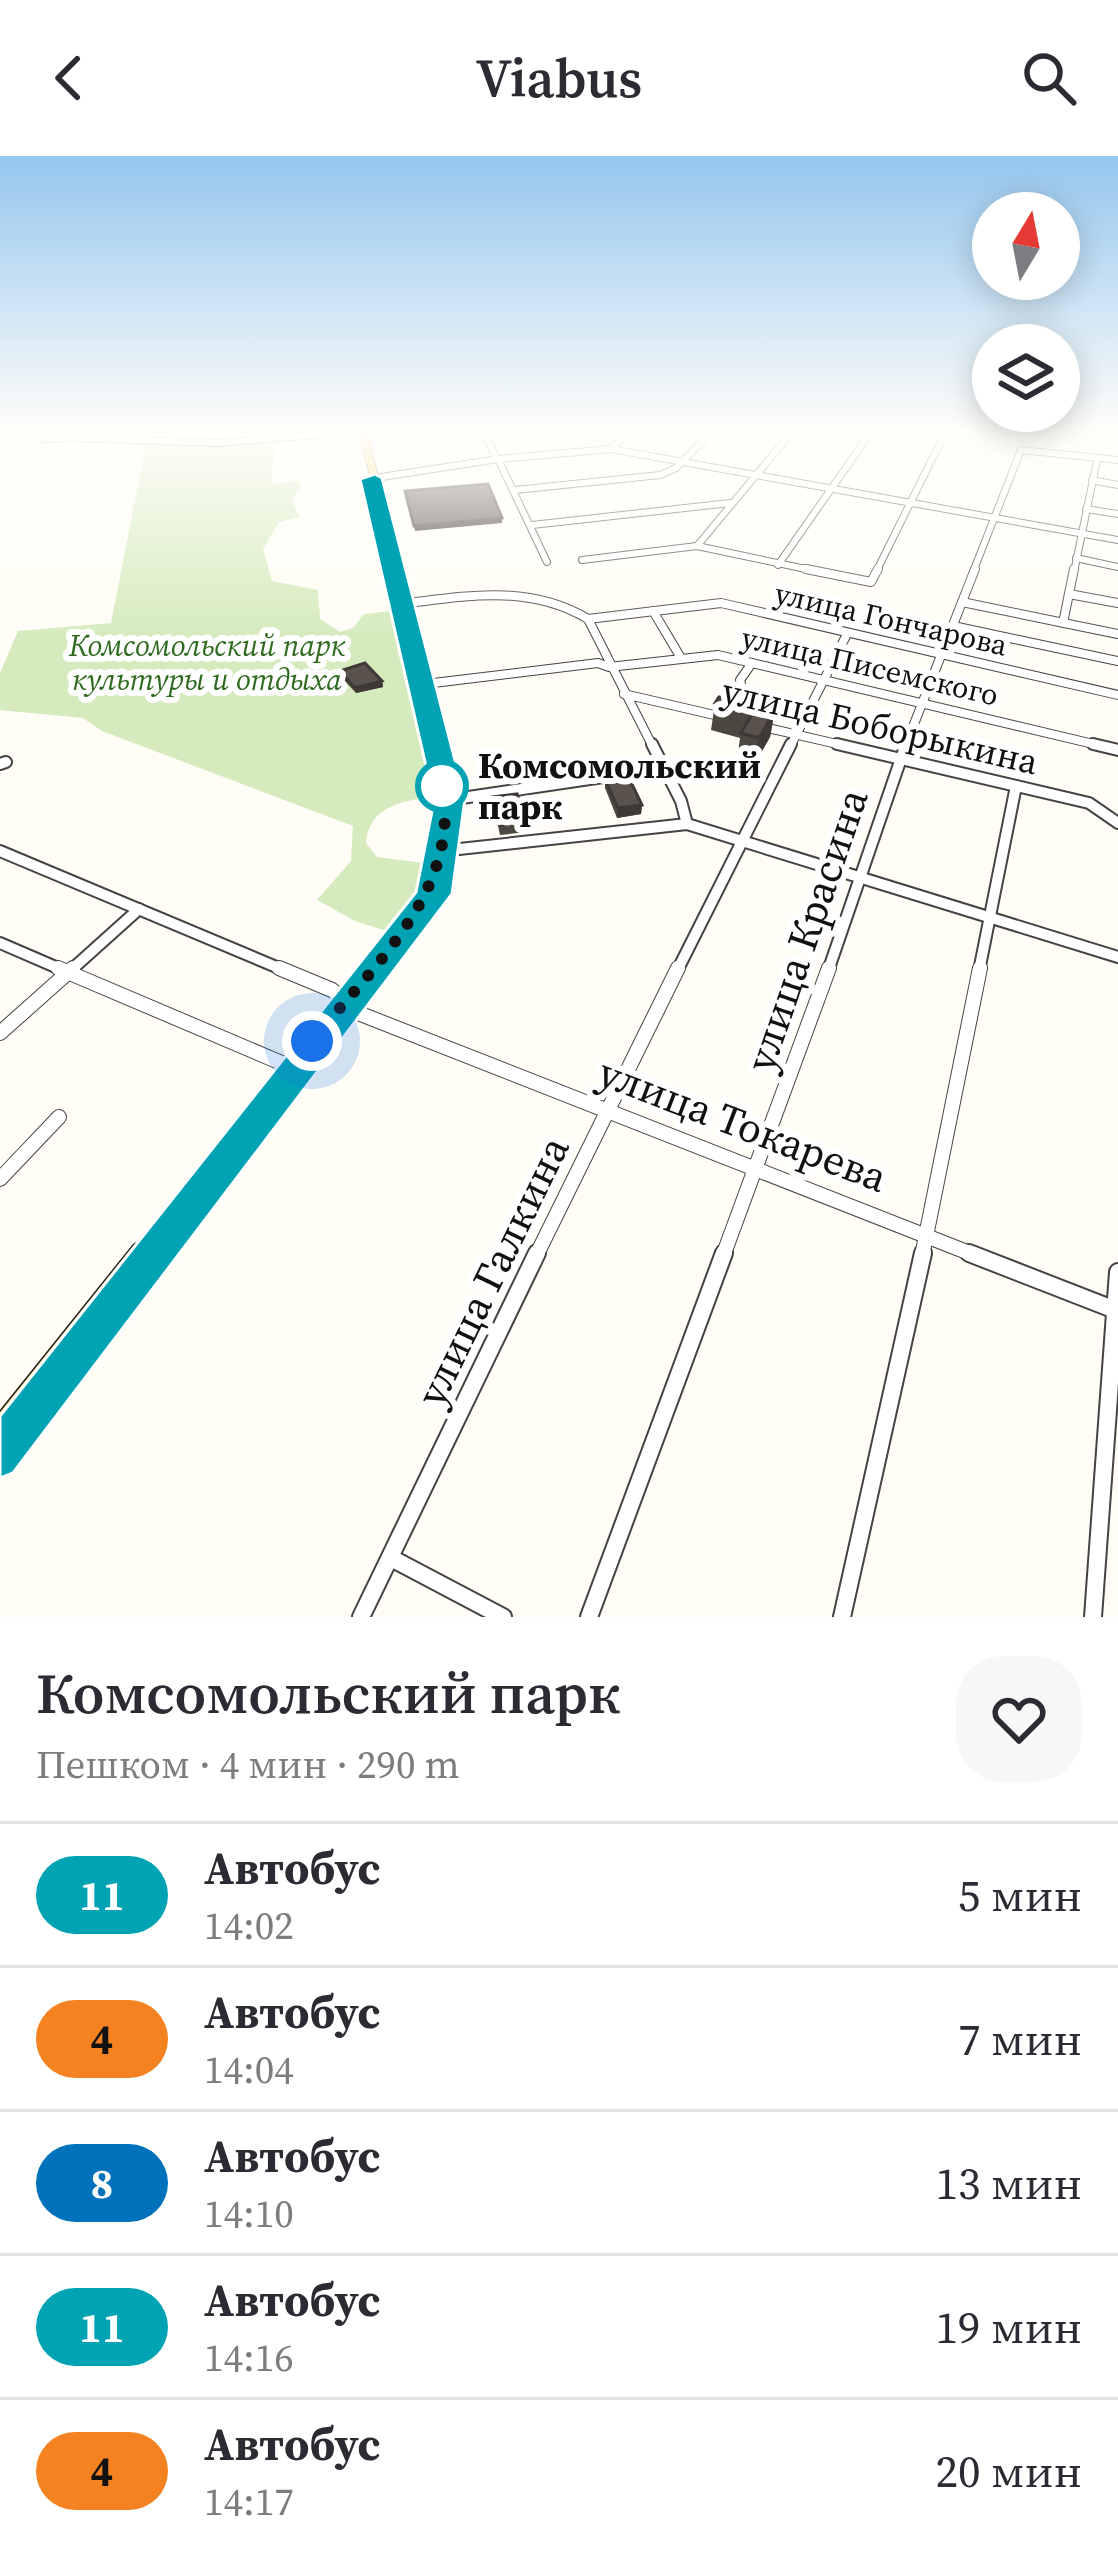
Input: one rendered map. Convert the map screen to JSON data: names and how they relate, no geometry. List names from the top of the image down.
{
  "streets": {
    "street": [
      "улица Гончарова",
      "улица Писемского",
      "улица Боборыкина",
      "улица Красина",
      "улица Токарева",
      "улица Галкина"
    ]
  },
  "crossings": [
    ["улица Гончарова", "улица Красина"],
    ["улица Гончарова", "улица Галкина"],
    ["улица Писемского", "улица Красина"],
    ["улица Писемского", "улица Галкина"],
    ["улица Боборыкина", "улица Красина"],
    ["улица Боборыкина", "улица Галкина"],
    ["улица Красина", "улица Токарева"],
    ["улица Токарева", "улица Галкина"]
  ],
  "parks": ["Комсомольский парк культуры и отдыха"],
  "places": ["Комсомольский парк"],
  "lines": ["bus line 11"],
  "north": "top",
  "page": {
    "header": "Viabus",
    "heading": ["Комсомольский парк", "Пешком · 4 мин · 290 m"],
    "list": [
      {
        "mark": "11",
        "name": "Автобус",
        "note": "14:02",
        "value": "5 мин"
      },
      {
        "mark": "4",
        "name": "Автобус",
        "note": "14:04",
        "value": "7 мин"
      },
      {
        "mark": "8",
        "name": "Автобус",
        "note": "14:10",
        "value": "13 мин"
      },
      {
        "mark": "11",
        "name": "Автобус",
        "note": "14:16",
        "value": "19 мин"
      },
      {
        "mark": "4",
        "name": "Автобус",
        "note": "14:17",
        "value": "20 мин"
      }
    ]
  }
}
